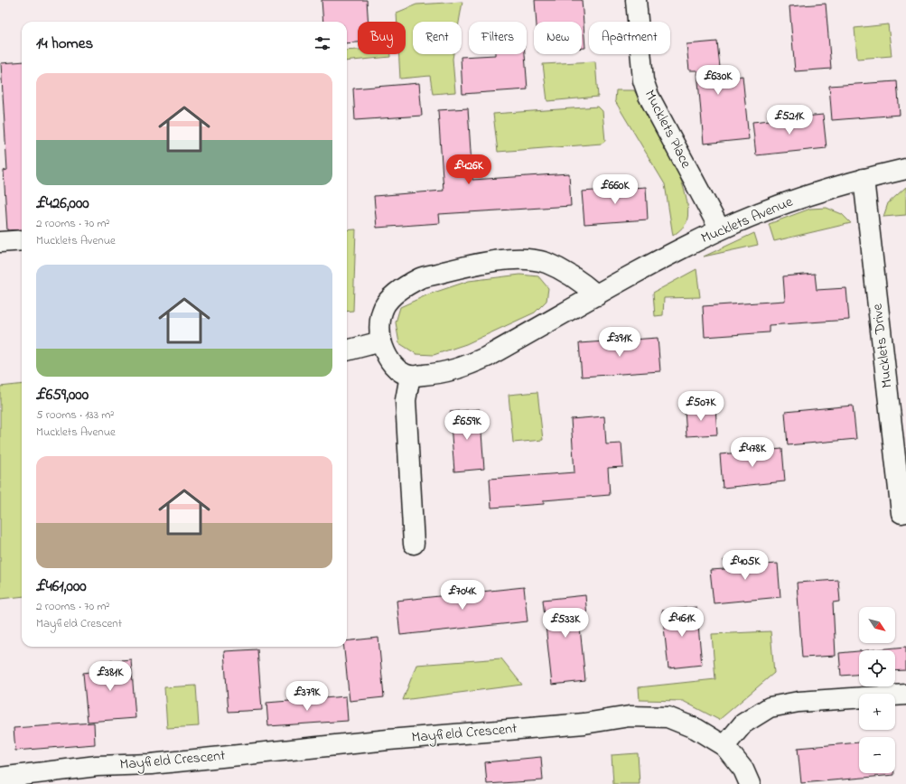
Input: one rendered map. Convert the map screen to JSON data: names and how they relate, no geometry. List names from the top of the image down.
{
  "streets": {
    "street": [
      "Mucklets Place",
      "Mucklets Avenue",
      "Mucklets Drive",
      "Mayfield Crescent"
    ]
  },
  "crossings": [
    ["Mucklets Place", "Mucklets Avenue"],
    ["Mucklets Avenue", "Mucklets Drive"]
  ],
  "north": "bottom right",
  "page": {
    "chip": [
      "Buy",
      "Rent",
      "Filters",
      "New",
      "Apartment"
    ],
    "heading": "14 homes",
    "price": [
      "£630K",
      "£521K",
      "£426K",
      "£660K",
      "£391K",
      "£507K",
      "£659K",
      "£478K",
      "£405K",
      "£704K",
      "£461K",
      "£533K",
      "£381K",
      "£379K"
    ],
    "list": [
      {
        "name": "£426,000",
        "note": "2 rooms · 70 m² · Mucklets Avenue"
      },
      {
        "name": "£659,000",
        "note": "5 rooms · 133 m² · Mucklets Avenue"
      },
      {
        "name": "£461,000",
        "note": "2 rooms · 70 m² · Mayfield Crescent"
      }
    ],
    "map_buttons": ["+", "−"]
  }
}
